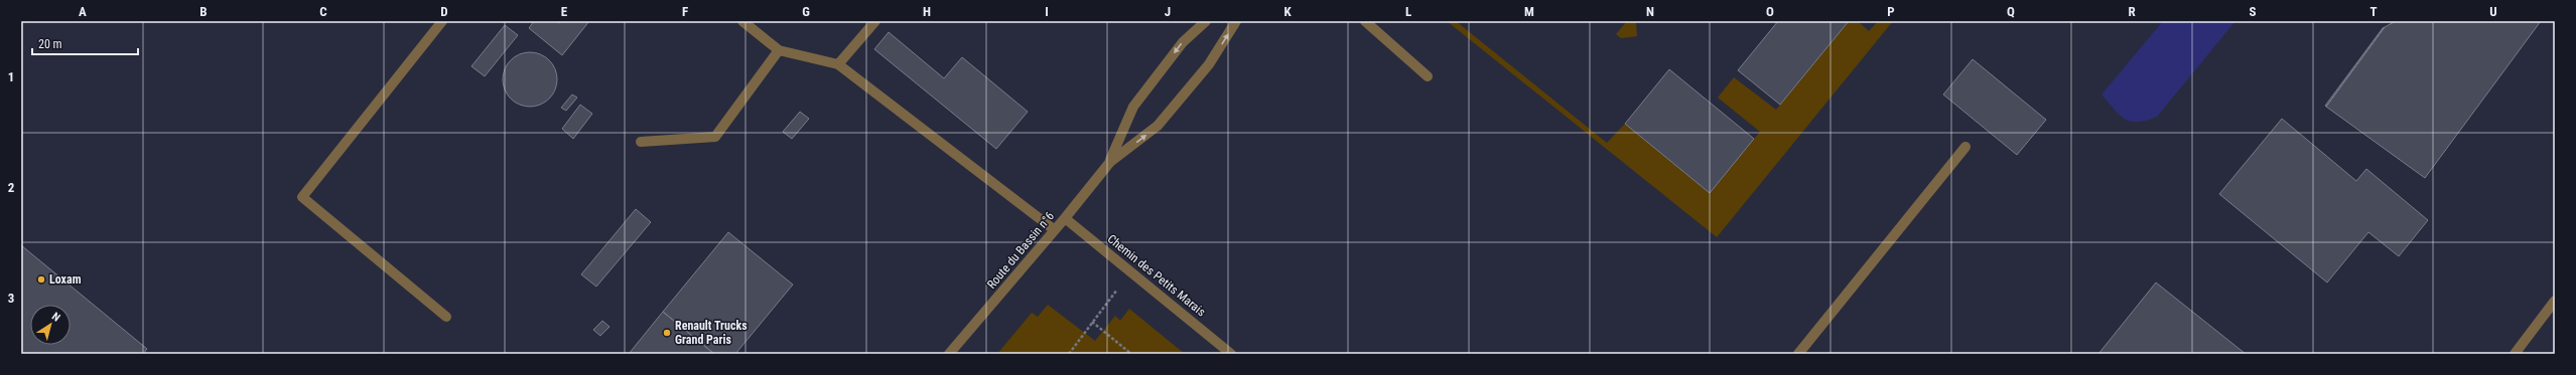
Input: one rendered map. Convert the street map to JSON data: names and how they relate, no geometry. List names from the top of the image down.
{
  "streets": {
    "street": ["Route du Bassin n°6", "Chemin des Petits Marais"]
  },
  "crossings": [
    ["Route du Bassin n°6", "Chemin des Petits Marais"]
  ],
  "places": ["Loxam", "Renault Trucks Grand Paris"],
  "scale_bar": "20 m",
  "north": "top right",
  "grid": {
    "columns": [
      "A",
      "B",
      "C",
      "D",
      "E",
      "F",
      "G",
      "H",
      "I",
      "J",
      "K",
      "L",
      "M",
      "N",
      "O",
      "P",
      "Q",
      "R",
      "S",
      "T",
      "U"
    ],
    "rows": ["1", "2", "3"]
  }
}
